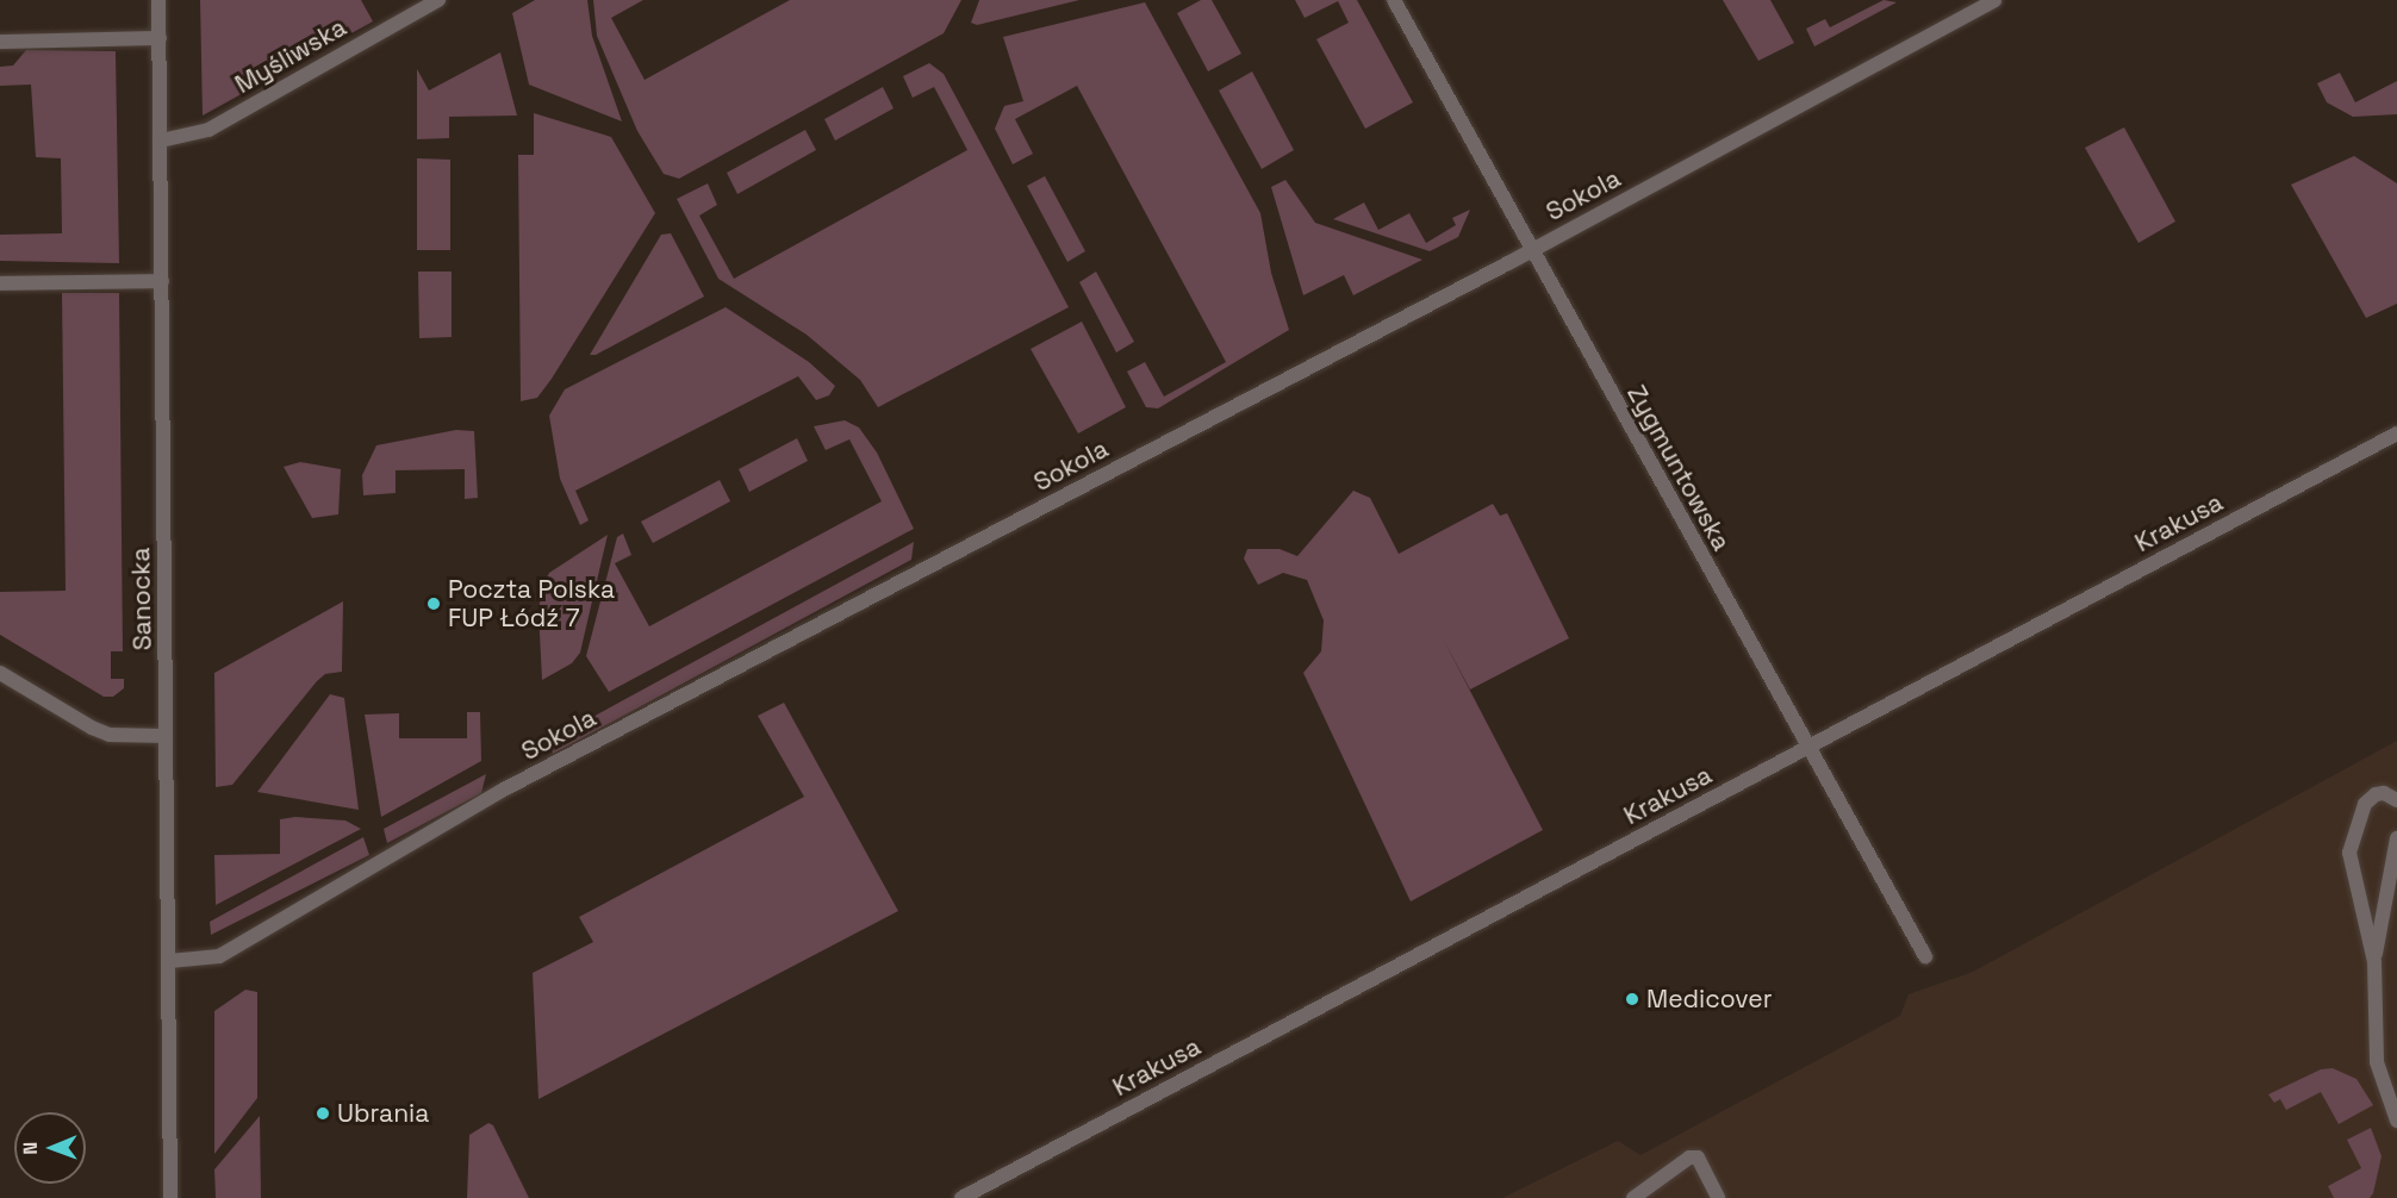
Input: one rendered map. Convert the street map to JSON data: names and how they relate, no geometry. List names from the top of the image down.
{
  "streets": {
    "street": [
      "Myśliwska",
      "Sokola",
      "Zygmuntowska",
      "Krakusa",
      "Sanocka"
    ]
  },
  "crossings": [
    ["Myśliwska", "Sanocka"],
    ["Sokola", "Zygmuntowska"],
    ["Sokola", "Sanocka"],
    ["Zygmuntowska", "Krakusa"]
  ],
  "places": ["Poczta Polska FUP Łódź 7", "Medicover", "Ubrania"],
  "north": "left"
}
